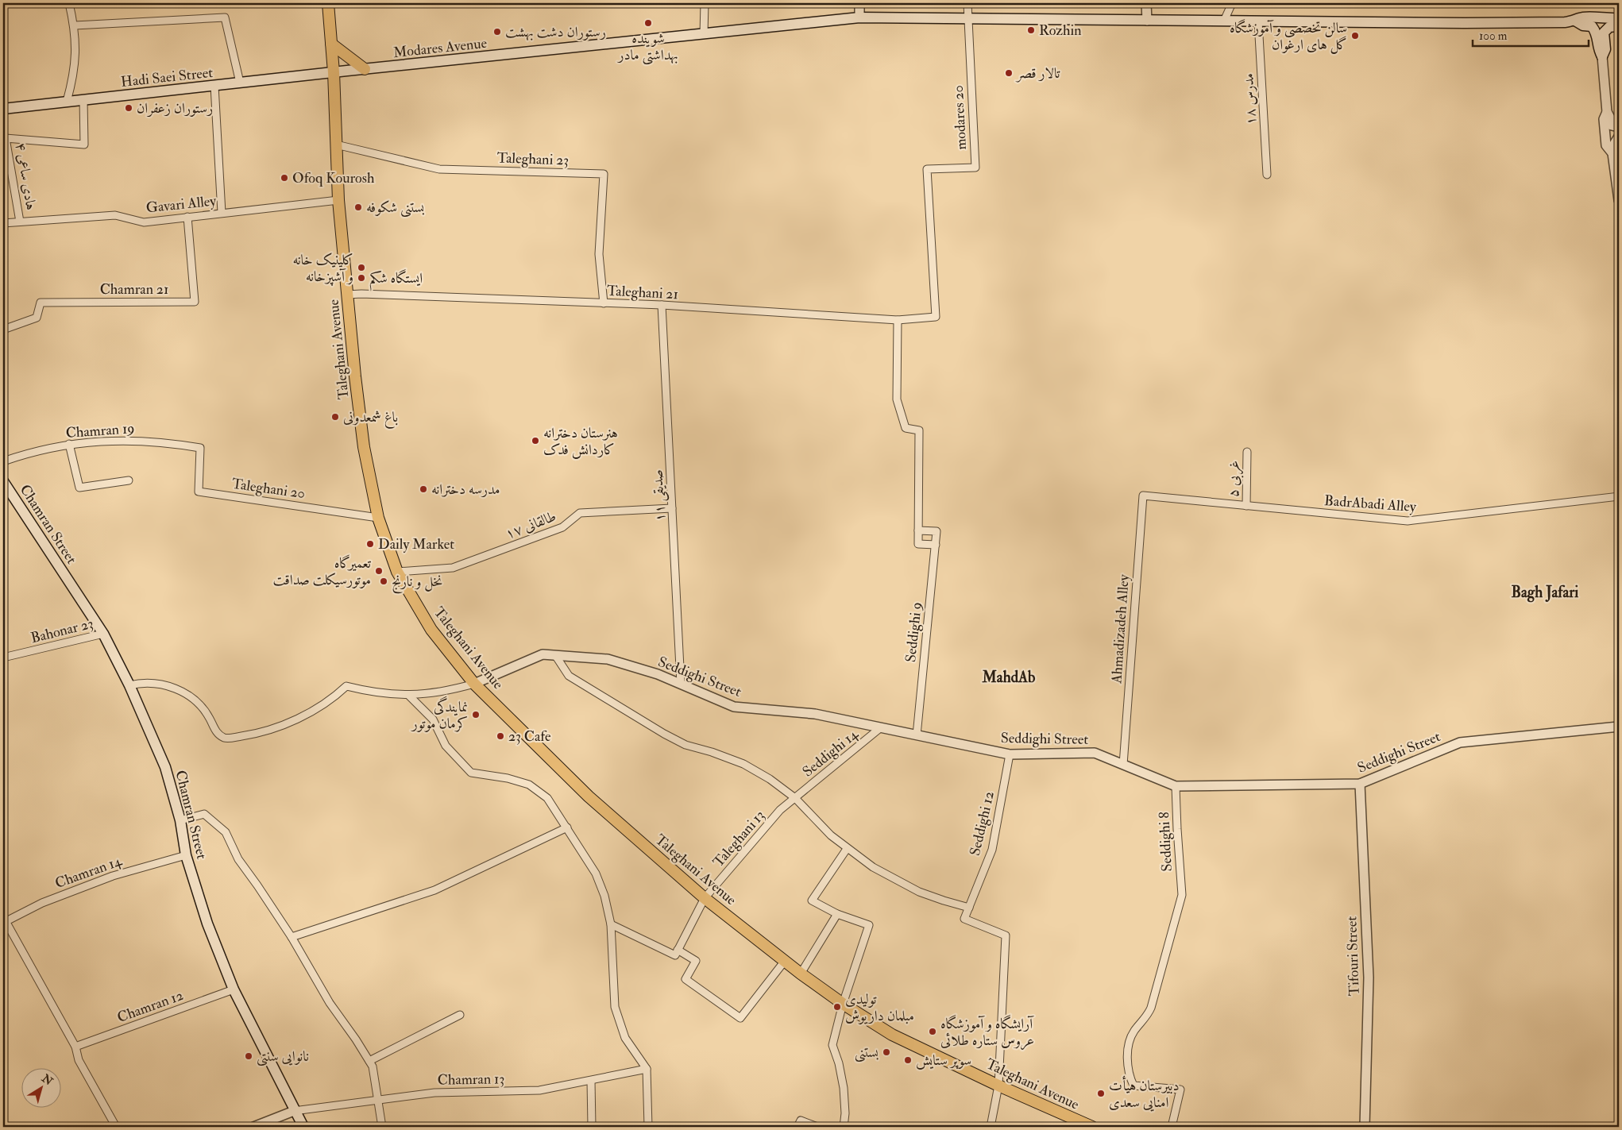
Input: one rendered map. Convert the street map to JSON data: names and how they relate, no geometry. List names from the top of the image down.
{
  "streets": {
    "main road": [
      "Modares Avenue",
      "Hadi Saei Street",
      "Taleghani Avenue",
      "Chamran Street"
    ],
    "street": [
      "مدرس ۱۸",
      "modares 20",
      "Taleghani 23",
      "هادی ساعی ۴",
      "Gavari Alley",
      "Chamran 21",
      "Taleghani 21",
      "Chamran 19",
      "۵ غربی",
      "Taleghani 20",
      "صدیقی ۱۱",
      "BadrAbadi Alley",
      "طالقانی ۱۷",
      "Ahmadizadeh Alley",
      "Bahonar 23",
      "Seddighi 9",
      "Seddighi Street",
      "Seddighi 14",
      "Seddighi 12",
      "Taleghani 13",
      "Seddighi 8",
      "Chamran 14",
      "Tifouri Street",
      "Chamran 12",
      "Chamran 13"
    ]
  },
  "crossings": [
    ["Modares Avenue", "Hadi Saei Street"],
    ["Modares Avenue", "مدرس ۱۸"],
    ["Modares Avenue", "modares 20"],
    ["Modares Avenue", "Taleghani Avenue"],
    ["Hadi Saei Street", "هادی ساعی ۴"],
    ["Hadi Saei Street", "Taleghani Avenue"],
    ["modares 20", "Taleghani 21"],
    ["Taleghani 23", "Taleghani 21"],
    ["Taleghani 23", "Taleghani Avenue"],
    ["هادی ساعی ۴", "Gavari Alley"],
    ["Gavari Alley", "Chamran 21"],
    ["Gavari Alley", "Taleghani Avenue"],
    ["Taleghani 21", "Taleghani Avenue"],
    ["Taleghani 21", "صدیقی ۱۱"],
    ["Taleghani Avenue", "Taleghani 20"],
    ["Taleghani Avenue", "طالقانی ۱۷"],
    ["Taleghani Avenue", "Seddighi Street"],
    ["Taleghani Avenue", "Seddighi 12"],
    ["Taleghani Avenue", "Taleghani 13"],
    ["Chamran 19", "Taleghani 20"],
    ["۵ غربی", "BadrAbadi Alley"],
    ["صدیقی ۱۱", "طالقانی ۱۷"],
    ["صدیقی ۱۱", "Seddighi Street"],
    ["BadrAbadi Alley", "Ahmadizadeh Alley"],
    ["Chamran Street", "Bahonar 23"],
    ["Chamran Street", "Chamran 14"],
    ["Chamran Street", "Chamran 12"],
    ["Chamran Street", "Chamran 13"],
    ["Ahmadizadeh Alley", "Seddighi Street"],
    ["Seddighi 9", "Seddighi Street"],
    ["Seddighi Street", "Seddighi 14"],
    ["Seddighi Street", "Seddighi 12"],
    ["Seddighi Street", "Seddighi 8"],
    ["Seddighi Street", "Tifouri Street"],
    ["Seddighi 14", "Taleghani 13"]
  ],
  "districts": ["Bagh Jafari", "MahdAb"],
  "places": [
    "شوینده بهداشتی مادر",
    "Rozhin",
    "رستوران دشت بهشت",
    "سالن تخصصی و آموزشگاه گل های ارغوان",
    "تالار قصر",
    "رستوران زعفران",
    "Ofoq Kourosh",
    "بستنی شکوفه",
    "کلینیک خانه و آشپزخانه",
    "ایستگاه شکم",
    "باغ شمعدونی",
    "هنرستان دخترانه کاردانش فدک",
    "مدرسه دخترانه",
    "Daily Market",
    "تعمیرگاه موتورسیکلت صداقت",
    "نخل و نارنج",
    "نمایندگی کرمان موتور",
    "23 Cafe",
    "تولیدی مبلمان داریوش",
    "آرایشگاه و آموزشگاه عروس ستاره طلائی",
    "بستنی",
    "نانوایی سنتی",
    "سوپر ستایش",
    "دبیرستان هیأت امنایی سعدی"
  ],
  "scale_bar": "100 m",
  "north": "top right"
}
